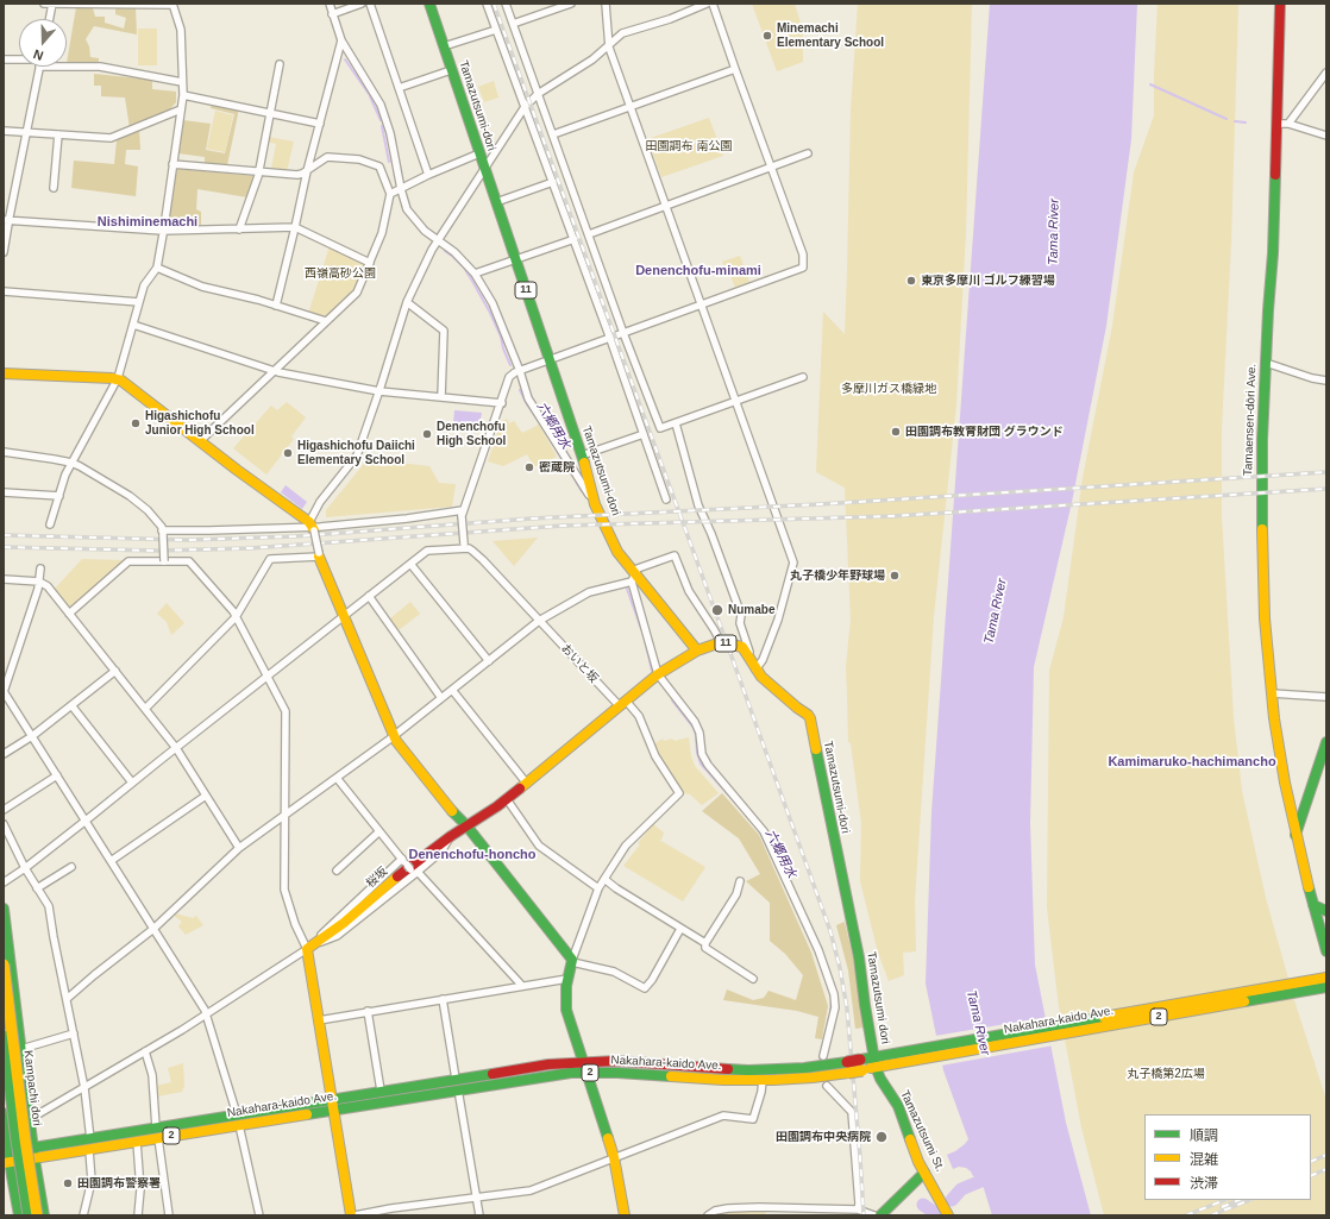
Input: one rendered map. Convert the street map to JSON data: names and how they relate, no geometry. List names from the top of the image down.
{
  "streets": {
    "main road": [
      "Tamazutsumi-dori",
      "11",
      "Tamaensen-dōri Ave.",
      "桜坂",
      "Tamazutsumi dori",
      "2",
      "Nakahara-kaido Ave.",
      "Kampachi dori",
      "Tamazutsumi St."
    ],
    "street": ["おいと坂"]
  },
  "crossings": [
    ["Tamazutsumi-dori", "11"],
    ["Tamazutsumi-dori", "桜坂"],
    ["11", "桜坂"],
    ["11", "Tamazutsumi dori"],
    ["おいと坂", "桜坂"],
    ["Tamazutsumi dori", "Nakahara-kaido Ave."],
    ["Tamazutsumi dori", "Tamazutsumi St."],
    ["Nakahara-kaido Ave.", "Tamazutsumi St."]
  ],
  "districts": [
    "Nishiminemachi",
    "Denenchofu-minami",
    "Kamimaruko-hachimancho",
    "Denenchofu-honcho"
  ],
  "water": ["Tama River", "六郷用水"],
  "parks": [
    "田園調布 南公園",
    "西嶺高砂公園",
    "多摩川ガス橋緑地",
    "丸子橋第2広場"
  ],
  "places": [
    "Minemachi Elementary School",
    "東京多摩川 ゴルフ練習場",
    "Higashichofu Junior High School",
    "田園調布教育財団 グラウンド",
    "Denenchofu High School",
    "Higashichofu Daiichi Elementary School",
    "密蔵院",
    "丸子橋少年野球場",
    "Numabe",
    "田園調布中央病院",
    "田園調布警察署"
  ],
  "legend": ["順調", "混雑", "渋滞"],
  "north": "bottom"
}
